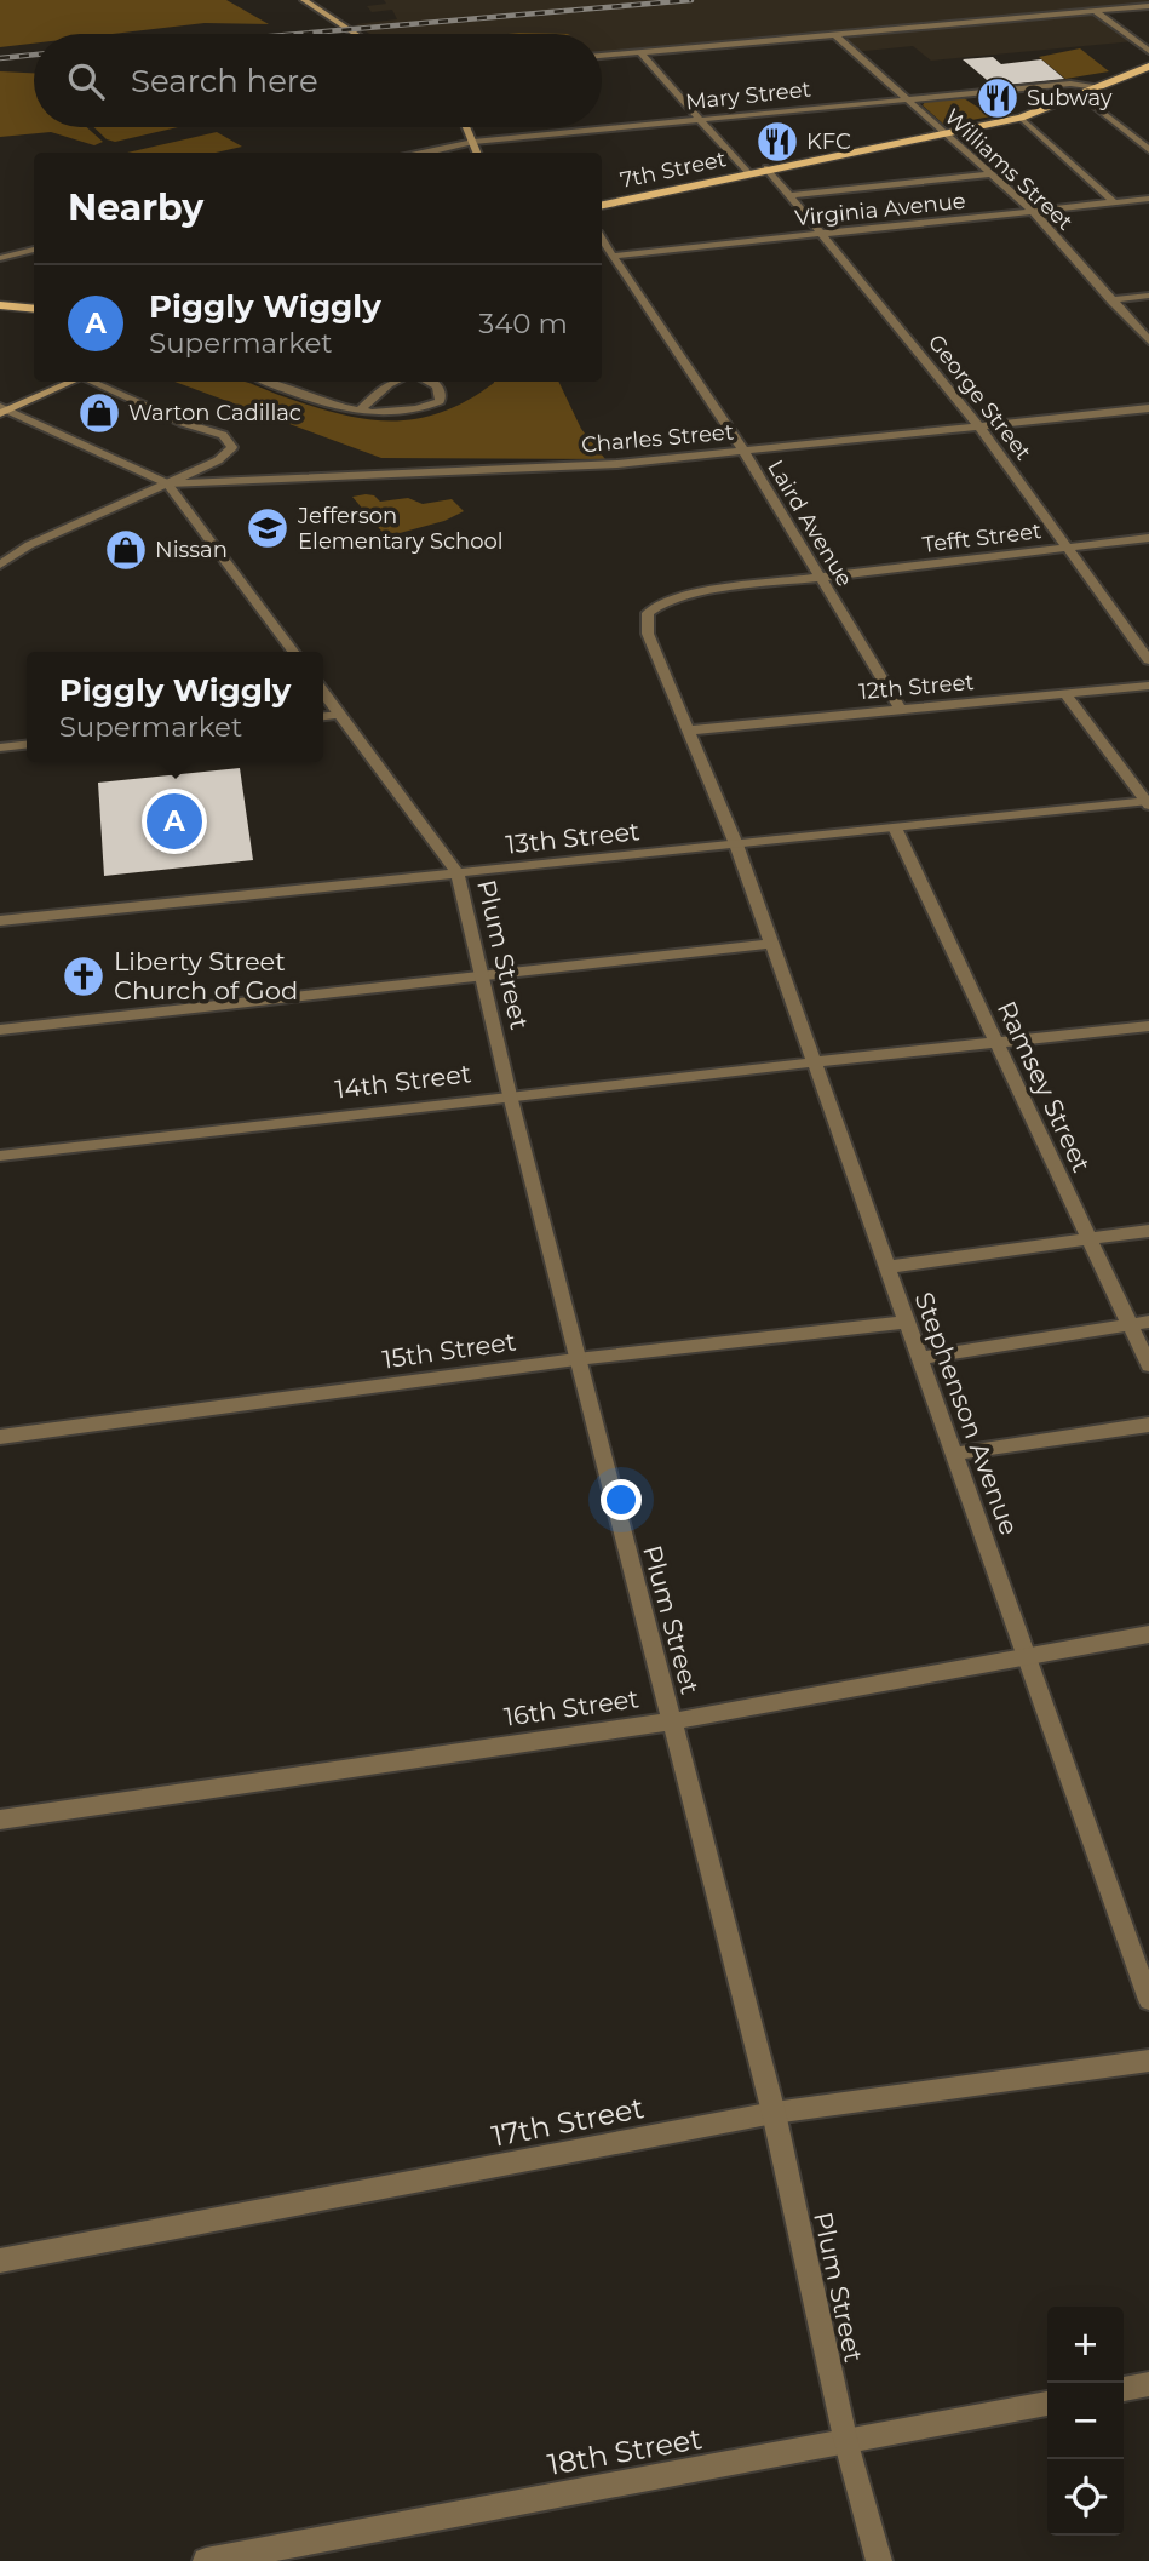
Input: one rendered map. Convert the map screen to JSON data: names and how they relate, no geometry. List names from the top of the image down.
{
  "streets": {
    "main road": ["7th Street"],
    "street": [
      "Mary Street",
      "Williams Street",
      "Virginia Avenue",
      "George Street",
      "Charles Street",
      "Laird Avenue",
      "Tefft Street",
      "12th Street",
      "13th Street",
      "Plum Street",
      "14th Street",
      "Ramsey Street",
      "15th Street",
      "Stephenson Avenue",
      "16th Street",
      "17th Street",
      "18th Street"
    ]
  },
  "crossings": [
    ["Mary Street", "7th Street"],
    ["Mary Street", "Williams Street"],
    ["7th Street", "Williams Street"],
    ["7th Street", "George Street"],
    ["Williams Street", "Virginia Avenue"],
    ["Virginia Avenue", "George Street"],
    ["Virginia Avenue", "Laird Avenue"],
    ["George Street", "Charles Street"],
    ["George Street", "Tefft Street"],
    ["Charles Street", "Laird Avenue"],
    ["Laird Avenue", "Tefft Street"],
    ["Laird Avenue", "12th Street"],
    ["Tefft Street", "Stephenson Avenue"],
    ["12th Street", "Stephenson Avenue"],
    ["13th Street", "Plum Street"],
    ["13th Street", "Ramsey Street"],
    ["13th Street", "Stephenson Avenue"],
    ["Plum Street", "14th Street"],
    ["Plum Street", "15th Street"],
    ["Plum Street", "16th Street"],
    ["Plum Street", "17th Street"],
    ["Plum Street", "18th Street"],
    ["14th Street", "Ramsey Street"],
    ["14th Street", "Stephenson Avenue"],
    ["15th Street", "Stephenson Avenue"],
    ["Stephenson Avenue", "16th Street"]
  ],
  "places": {
    "restaurant": ["Subway", "KFC"],
    "shop": ["Warton Cadillac", "Nissan"],
    "school or university": ["Jefferson Elementary School"],
    "church": ["Liberty Street Church of God"]
  },
  "page": {
    "search": "Search here",
    "heading": "Nearby",
    "list": [
      {
        "mark": "A",
        "name": "Piggly Wiggly",
        "note": "Supermarket",
        "value": "340 m"
      }
    ],
    "popup": ["Piggly Wiggly", "Supermarket"],
    "pins": "A",
    "map_buttons": ["+", "−"]
  }
}
